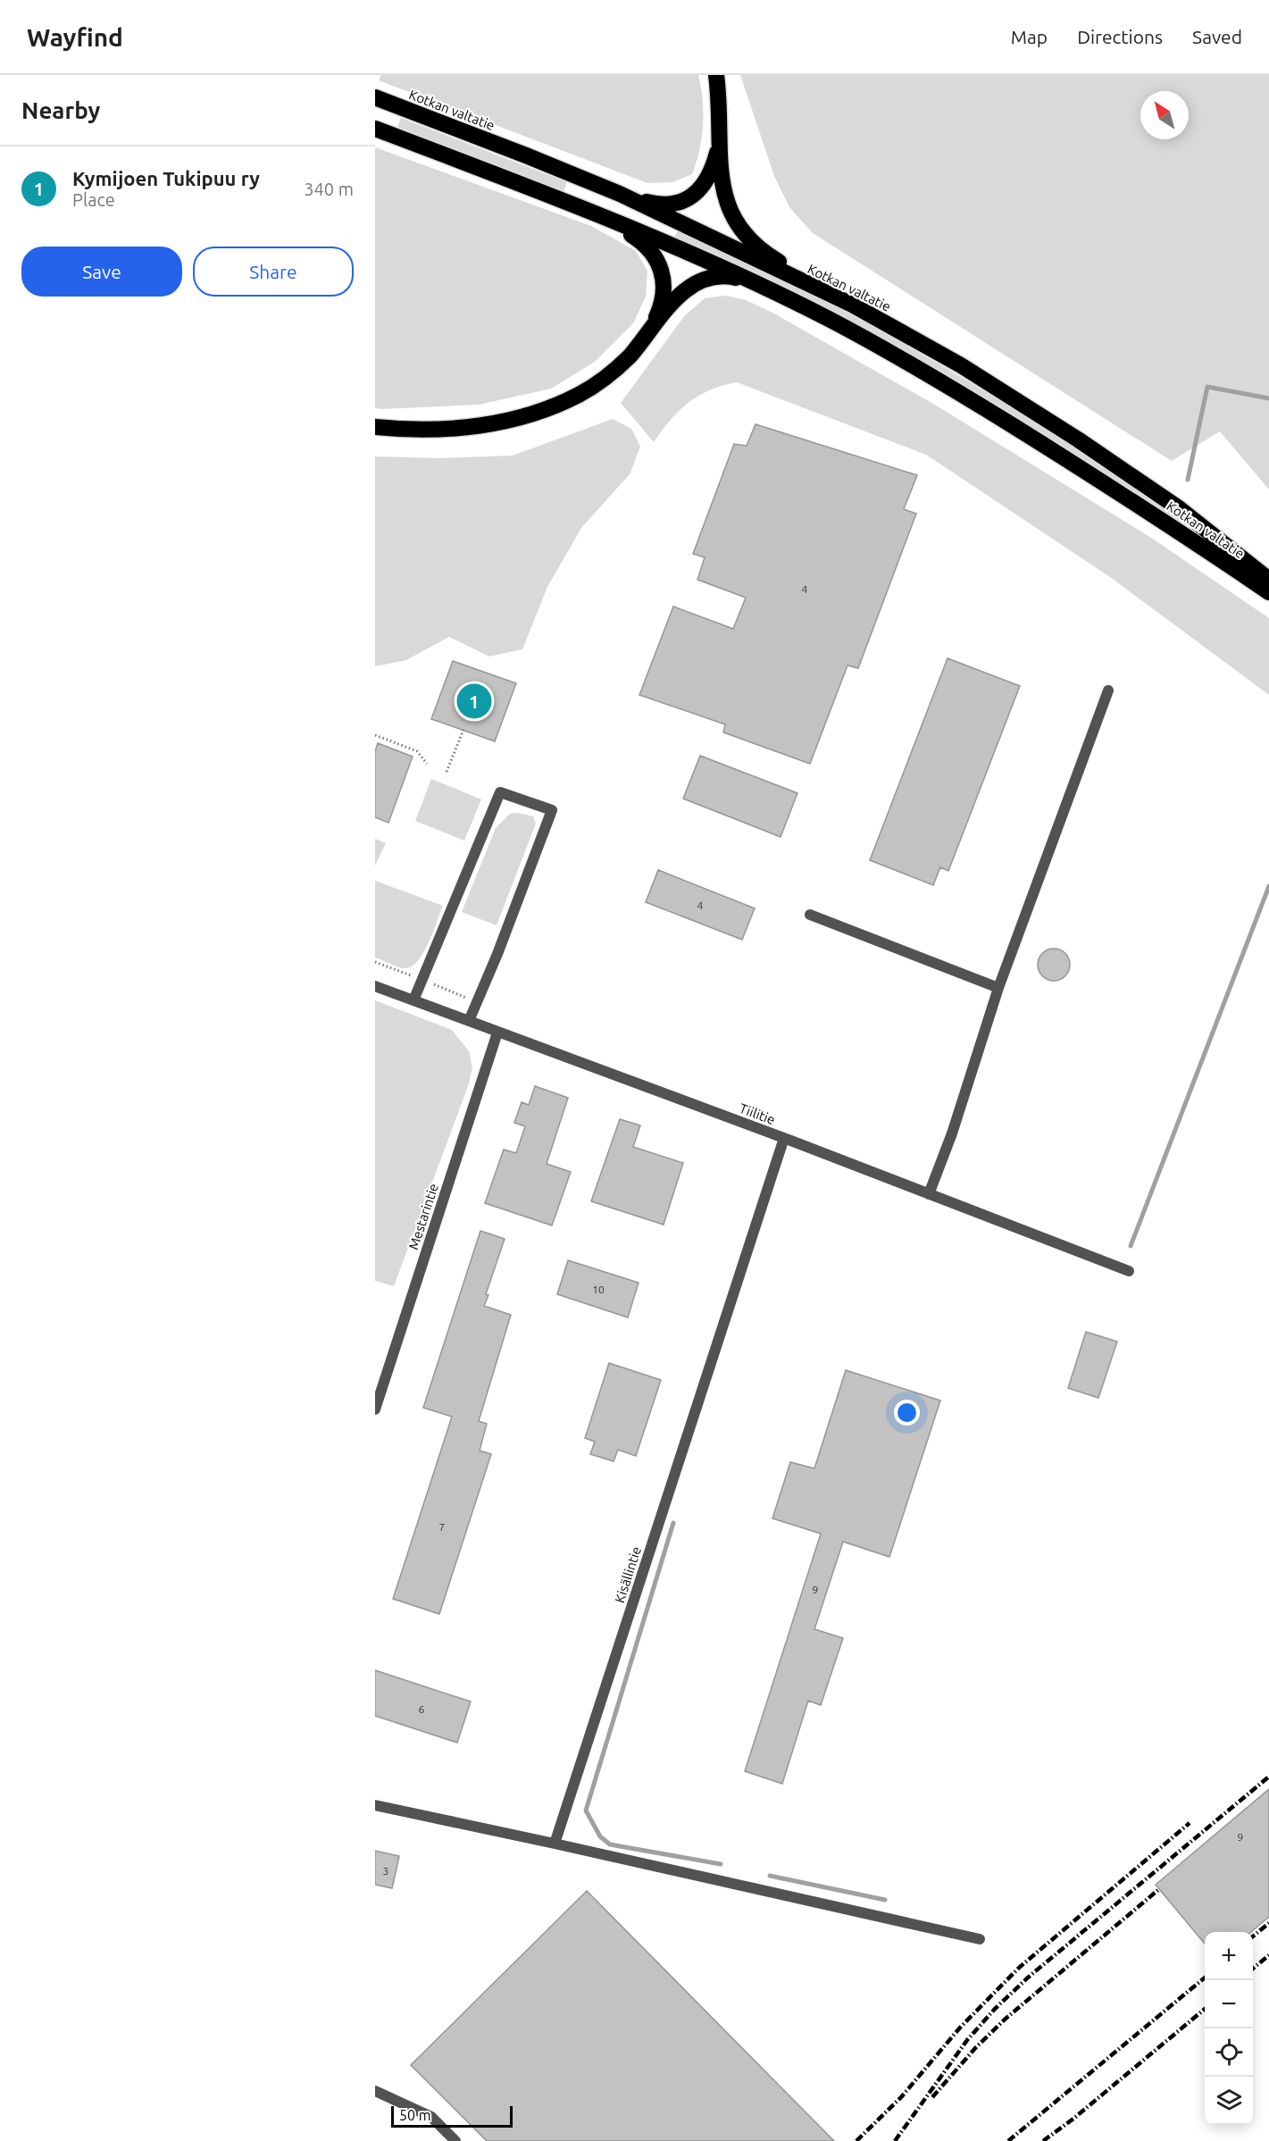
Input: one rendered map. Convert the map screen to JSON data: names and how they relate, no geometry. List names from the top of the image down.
{
  "streets": {
    "highway": ["Kotkan valtatie"],
    "street": ["Tiilitie", "Mestarintie", "Kisällintie"]
  },
  "crossings": [
    ["Tiilitie", "Mestarintie"],
    ["Tiilitie", "Kisällintie"]
  ],
  "house_numbers": [
    "4",
    "4",
    "10",
    "7",
    "9",
    "6",
    "9",
    "3"
  ],
  "scale_bar": "50 m",
  "north": "top left",
  "page": {
    "header": "Wayfind",
    "nav": ["Map", "Directions", "Saved"],
    "heading": "Nearby",
    "list": [
      {
        "mark": "1",
        "name": "Kymijoen Tukipuu ry",
        "note": "Place",
        "value": "340 m"
      }
    ],
    "buttons": ["Save", "Share"],
    "pins": "1",
    "map_buttons": ["+", "−"],
    "scale": "50 m"
  }
}
